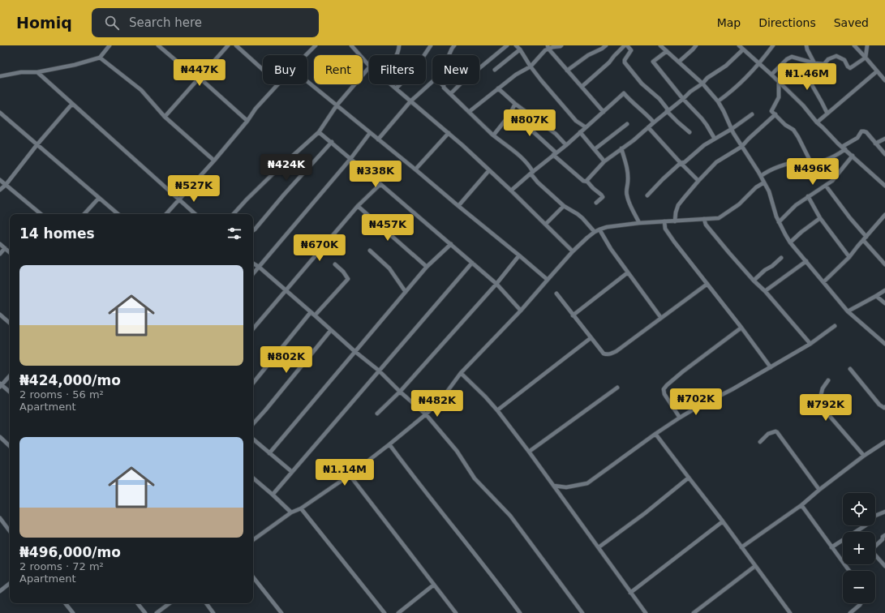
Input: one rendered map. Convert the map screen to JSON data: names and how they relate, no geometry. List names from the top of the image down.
{
  "page": {
    "header": "Homiq",
    "search": "Search here",
    "nav": ["Map", "Directions", "Saved"],
    "chip": [
      "Buy",
      "Rent",
      "Filters",
      "New"
    ],
    "price": [
      "₦447K",
      "₦1.46M",
      "₦807K",
      "₦424K",
      "₦496K",
      "₦338K",
      "₦527K",
      "₦457K",
      "₦670K",
      "₦802K",
      "₦702K",
      "₦482K",
      "₦792K",
      "₦1.14M"
    ],
    "heading": "14 homes",
    "list": [
      {
        "name": "₦424,000/mo",
        "note": "2 rooms · 56 m² · Apartment"
      },
      {
        "name": "₦496,000/mo",
        "note": "2 rooms · 72 m² · Apartment"
      }
    ],
    "map_buttons": ["+", "−"]
  }
}
